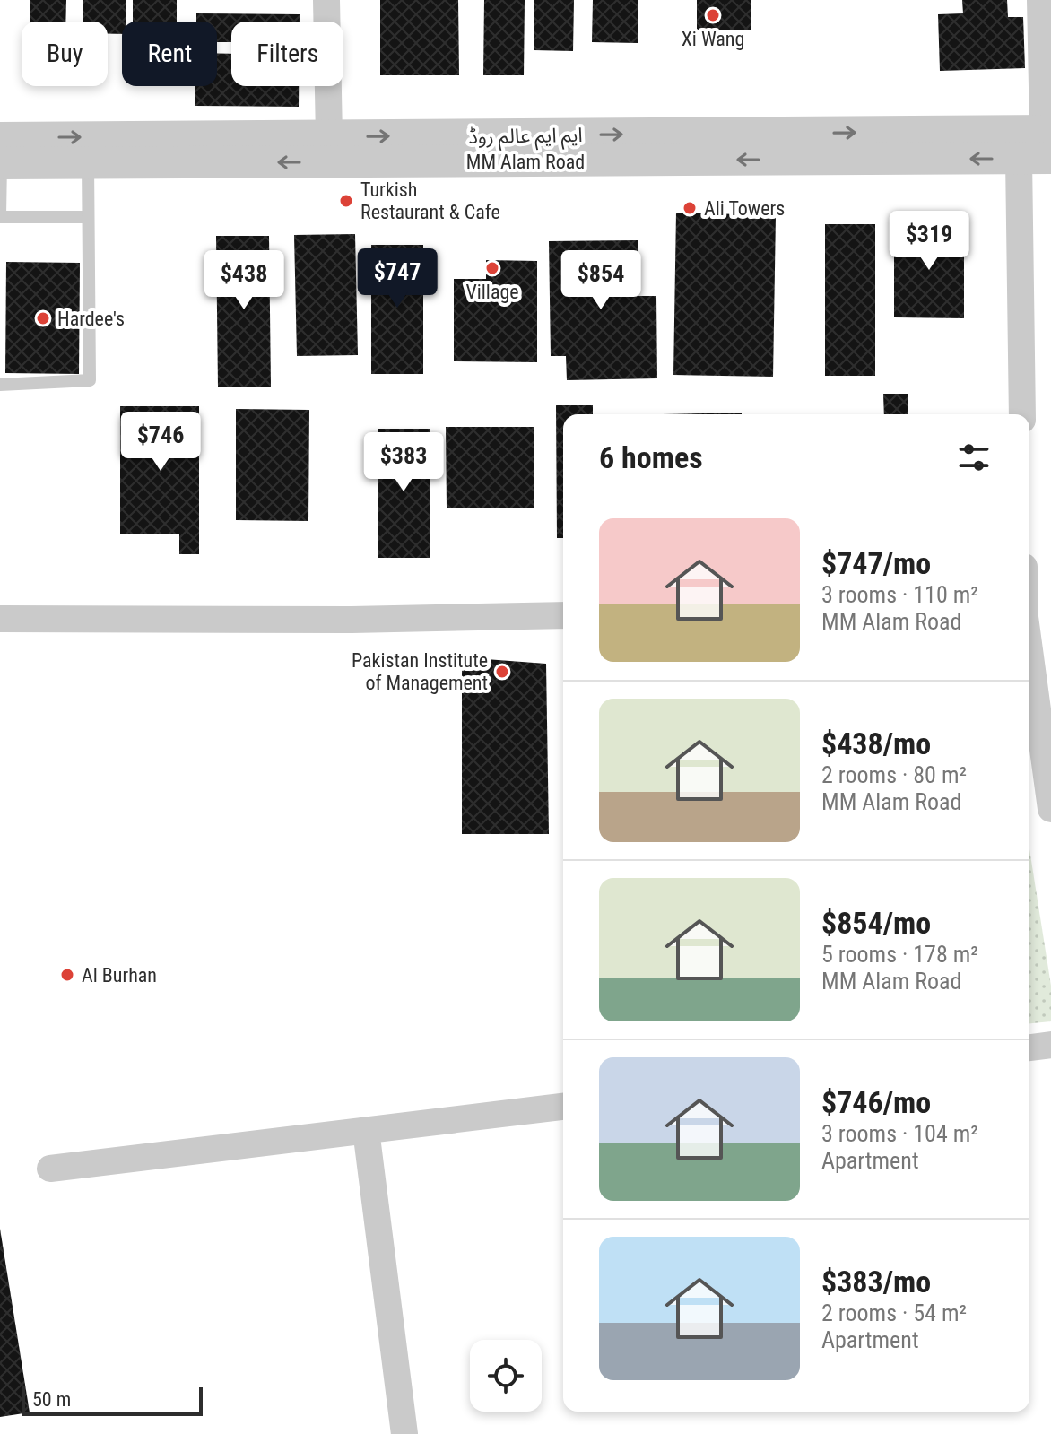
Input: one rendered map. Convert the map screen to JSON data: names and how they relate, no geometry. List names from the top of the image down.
{
  "streets": {
    "street": ["ایم ایم عالم روڈ", "MM Alam Road"]
  },
  "crossings": [
    ["ایم ایم عالم روڈ", "MM Alam Road"]
  ],
  "one_way": ["ایم ایم عالم روڈ", "MM Alam Road"],
  "places": [
    "Xi Wang",
    "Turkish Restaurant & Cafe",
    "Ali Towers",
    "Village",
    "Hardee's",
    "Pakistan Institute of Management",
    "Al Burhan"
  ],
  "scale_bar": "50 m",
  "page": {
    "chip": ["Buy", "Rent", "Filters"],
    "price": [
      "$319",
      "$747",
      "$438",
      "$854",
      "$746",
      "$383"
    ],
    "heading": "6 homes",
    "list": [
      {
        "name": "$747/mo",
        "note": "3 rooms · 110 m² · MM Alam Road"
      },
      {
        "name": "$438/mo",
        "note": "2 rooms · 80 m² · MM Alam Road"
      },
      {
        "name": "$854/mo",
        "note": "5 rooms · 178 m² · MM Alam Road"
      },
      {
        "name": "$746/mo",
        "note": "3 rooms · 104 m² · Apartment"
      },
      {
        "name": "$383/mo",
        "note": "2 rooms · 54 m² · Apartment"
      }
    ],
    "scale": "50 m"
  }
}
